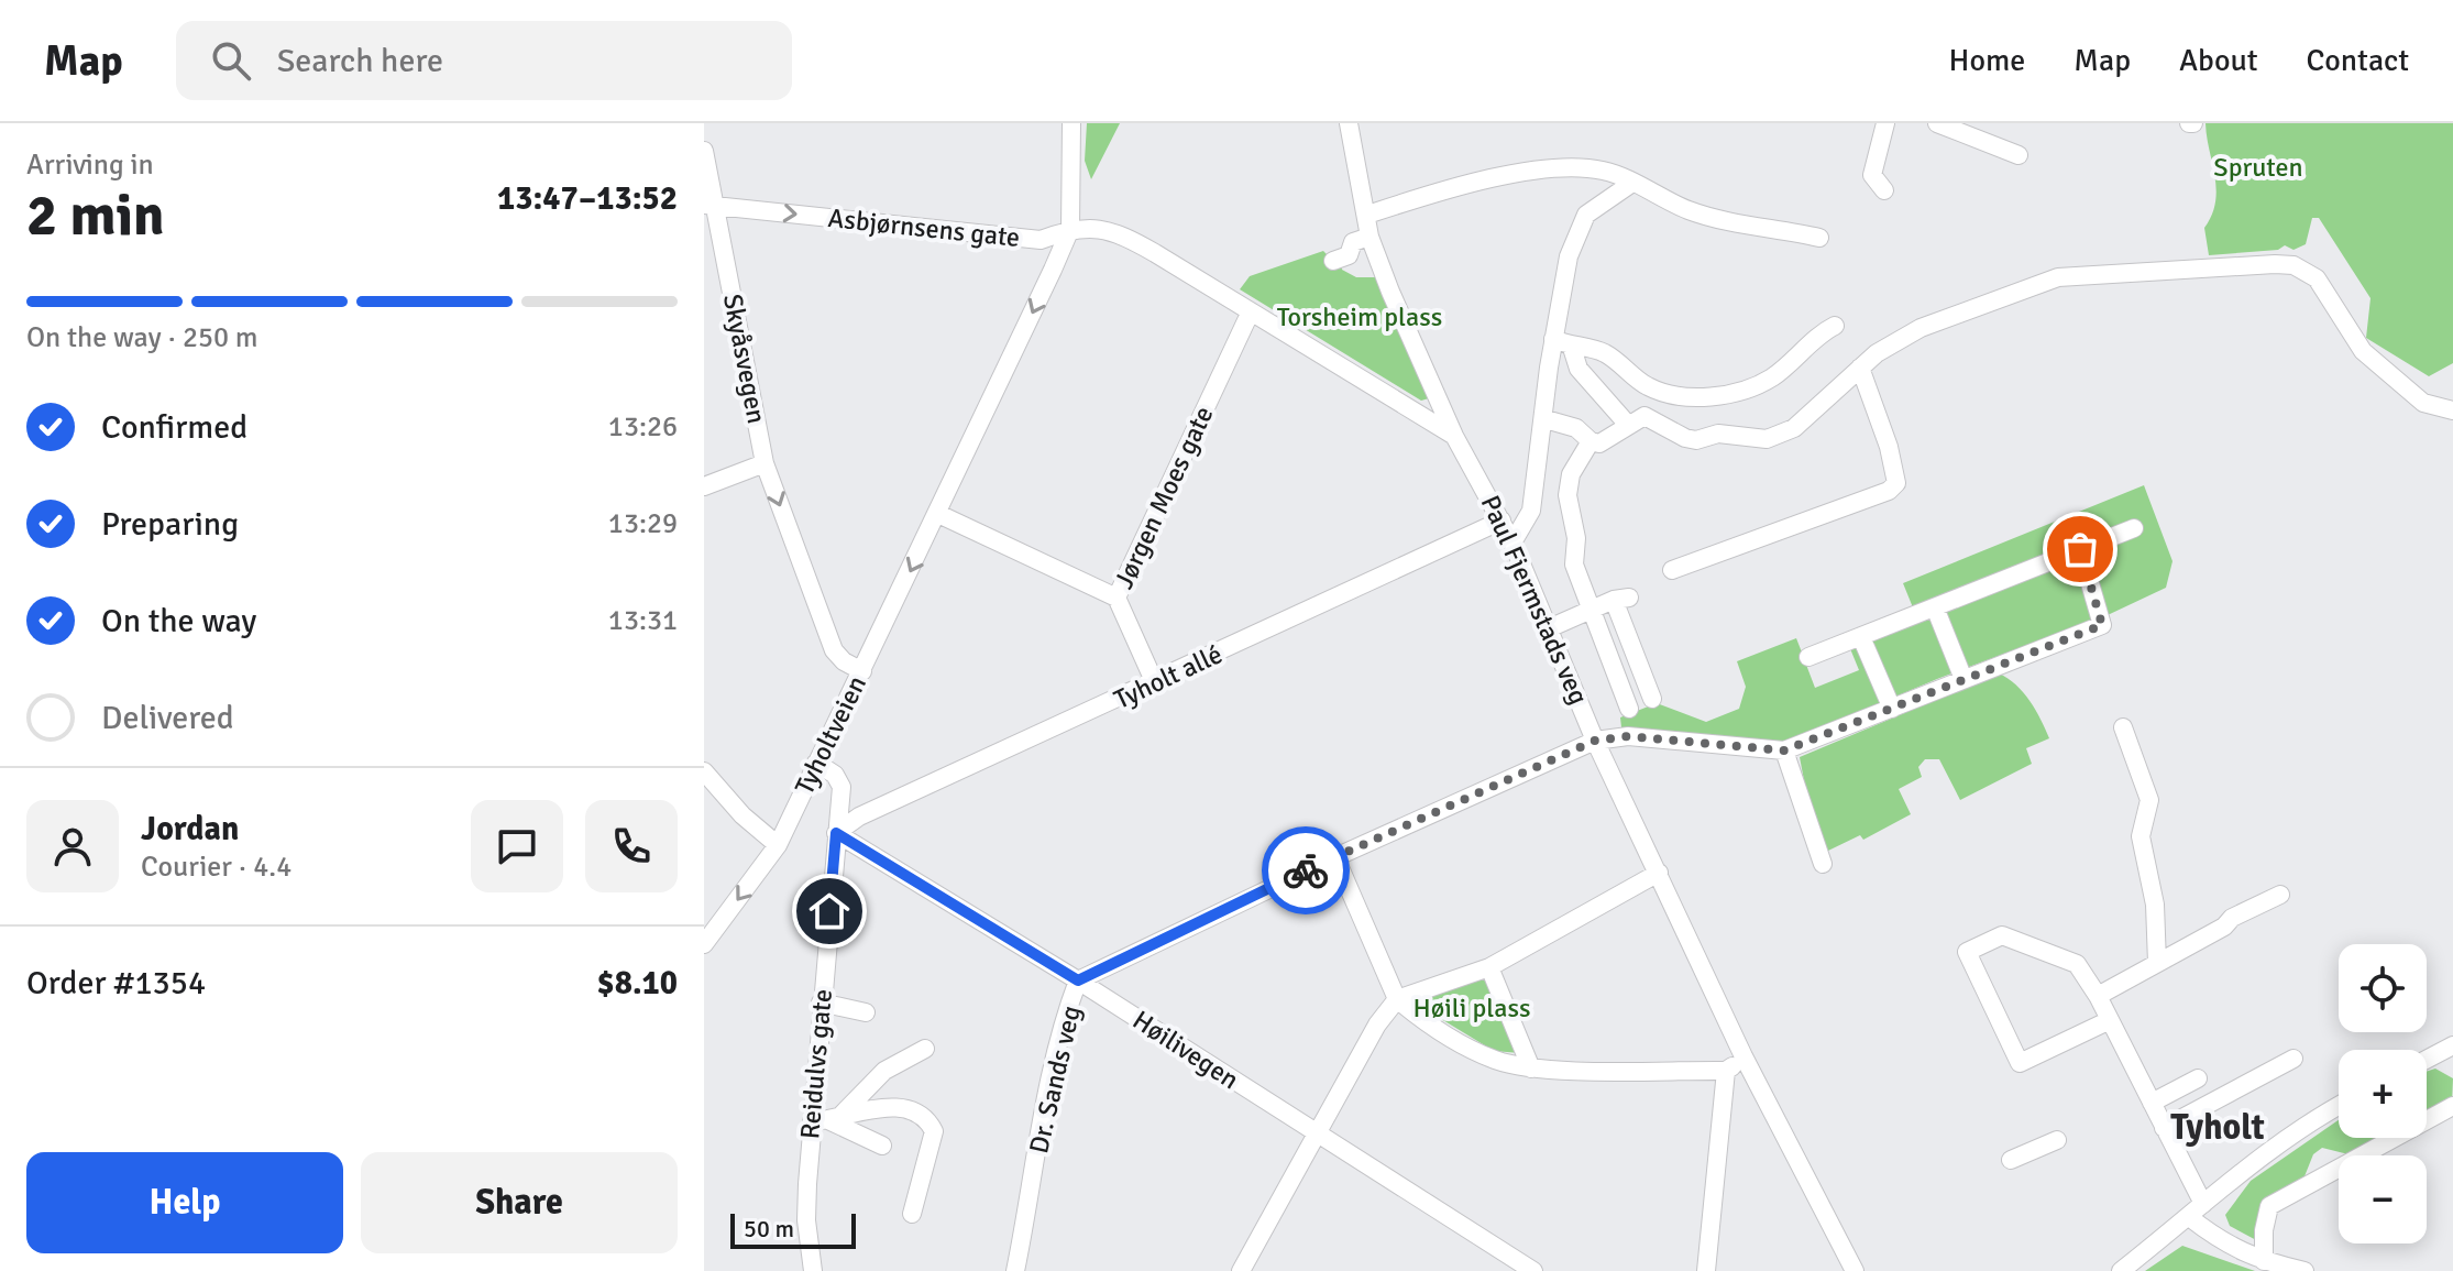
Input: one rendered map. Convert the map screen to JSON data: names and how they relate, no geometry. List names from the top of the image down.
{
  "streets": {
    "street": [
      "Asbjørnsens gate",
      "Skyåsvegen",
      "Jørgen Moes gate",
      "Paul Fjermstads veg",
      "Tyholt allé",
      "Tyholtveien",
      "Høilivegen",
      "Reidulvs gate",
      "Dr. Sands veg"
    ]
  },
  "crossings": [
    ["Asbjørnsens gate", "Skyåsvegen"],
    ["Asbjørnsens gate", "Jørgen Moes gate"],
    ["Asbjørnsens gate", "Paul Fjermstads veg"],
    ["Asbjørnsens gate", "Tyholtveien"],
    ["Skyåsvegen", "Tyholtveien"],
    ["Jørgen Moes gate", "Tyholt allé"],
    ["Paul Fjermstads veg", "Tyholt allé"],
    ["Paul Fjermstads veg", "Dr. Sands veg"],
    ["Tyholt allé", "Høilivegen"],
    ["Tyholt allé", "Reidulvs gate"],
    ["Tyholtveien", "Reidulvs gate"],
    ["Høilivegen", "Reidulvs gate"],
    ["Høilivegen", "Dr. Sands veg"]
  ],
  "one_way": ["Asbjørnsens gate", "Skyåsvegen", "Tyholtveien"],
  "districts": ["Tyholt"],
  "parks": ["Spruten", "Torsheim plass", "Høili plass"],
  "scale_bar": "50 m",
  "page": {
    "header": "Map",
    "search": "Search here",
    "nav": [
      "Home",
      "Map",
      "About",
      "Contact"
    ],
    "heading": ["2 min", "Arriving in", "13:47–13:52"],
    "panel": [
      "Jordan",
      "Courier · 4.4",
      "Order #1354",
      "$8.10"
    ],
    "bar": "On the way · 250 m",
    "list": [
      ["Confirmed", "13:26"],
      ["Preparing", "13:29"],
      ["On the way", "13:31"],
      "Delivered"
    ],
    "map_buttons": ["+", "−"],
    "buttons": ["Help", "Share"],
    "scale": "50 m"
  }
}
